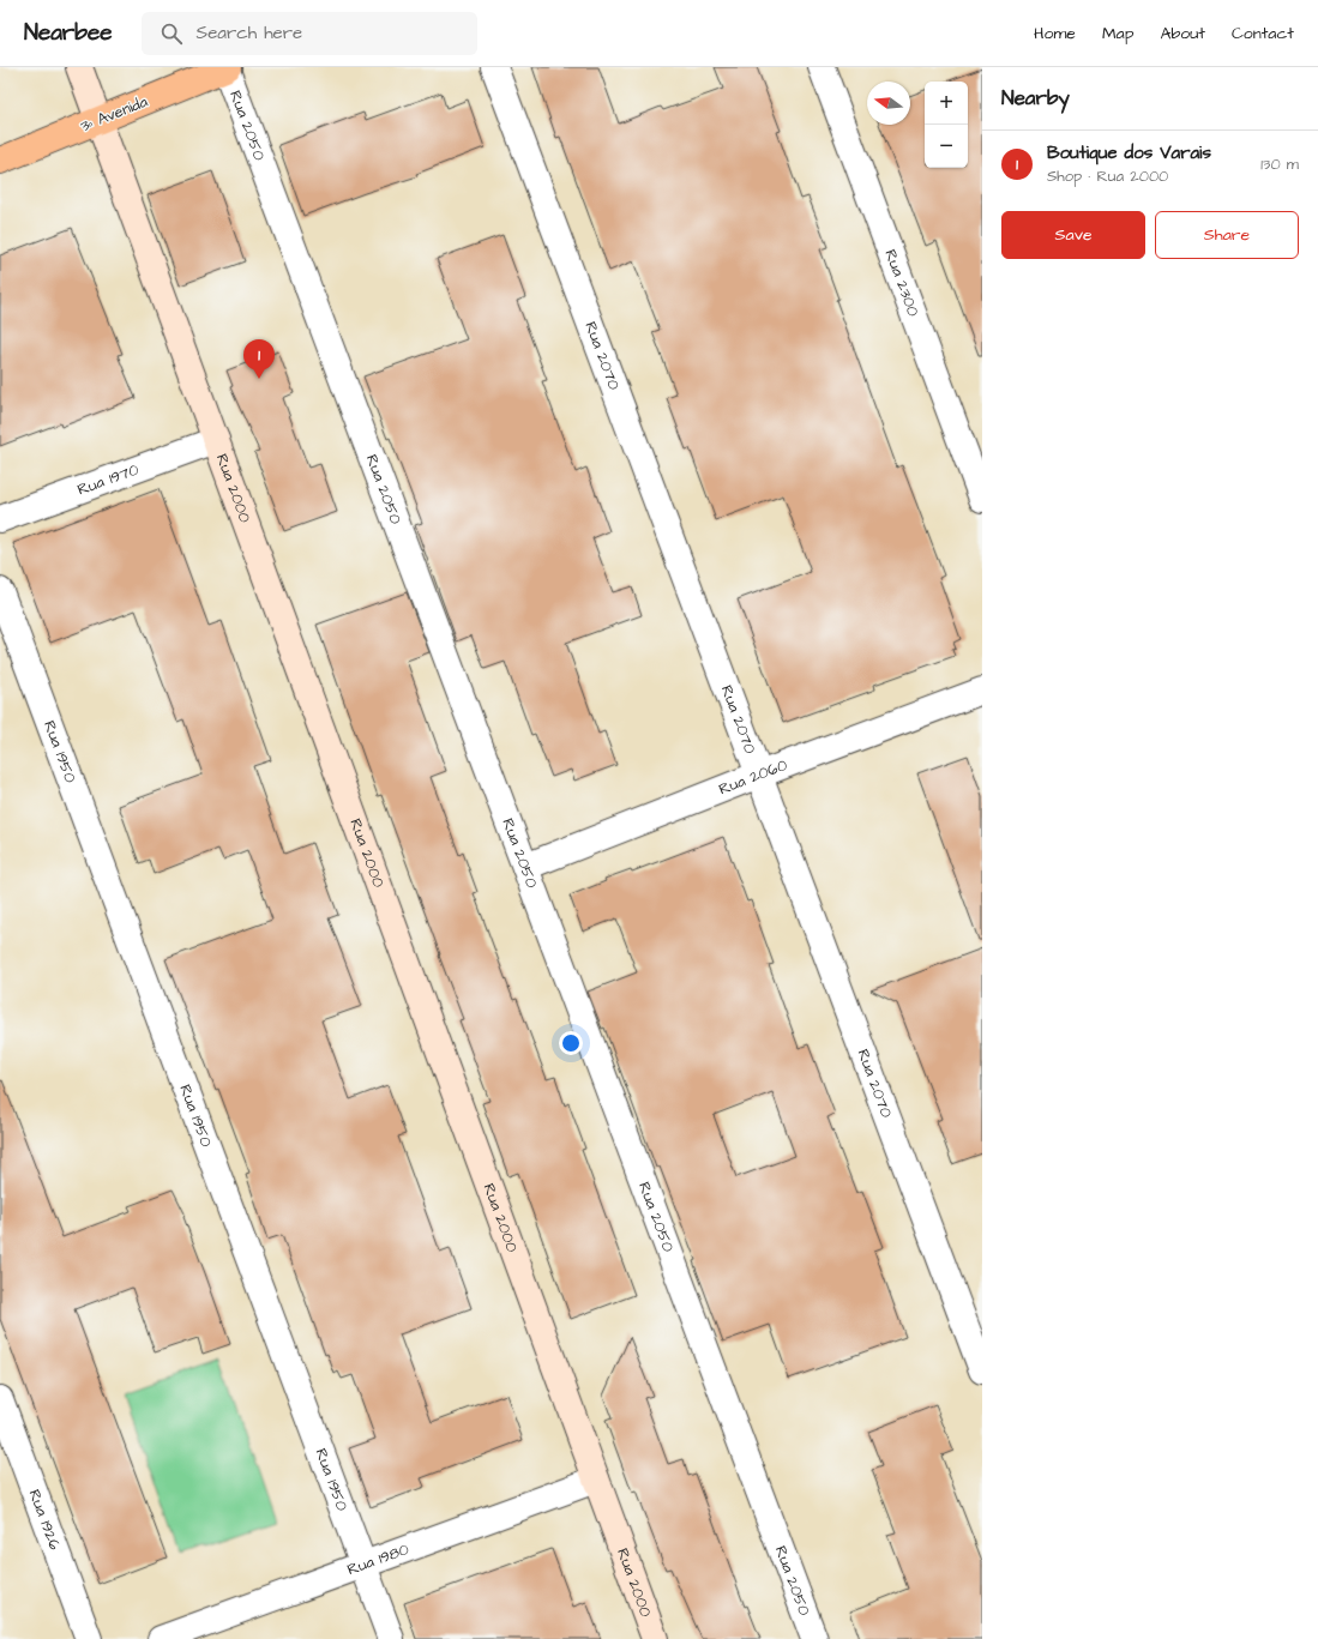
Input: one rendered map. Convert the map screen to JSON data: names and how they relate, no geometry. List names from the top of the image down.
{
  "streets": {
    "main road": ["3ª Avenida", "Rua 2000"],
    "street": [
      "Rua 2050",
      "Rua 2300",
      "Rua 2070",
      "Rua 1970",
      "Rua 1950",
      "Rua 2060",
      "Rua 1926",
      "Rua 1980"
    ]
  },
  "crossings": [
    ["3ª Avenida", "Rua 2050"],
    ["3ª Avenida", "Rua 2000"],
    ["Rua 2050", "Rua 2060"],
    ["Rua 2070", "Rua 2060"],
    ["Rua 1970", "Rua 2000"],
    ["Rua 2000", "Rua 1980"],
    ["Rua 1950", "Rua 1980"]
  ],
  "north": "left",
  "page": {
    "header": "Nearbee",
    "search": "Search here",
    "nav": [
      "Home",
      "Map",
      "About",
      "Contact"
    ],
    "heading": "Nearby",
    "map_buttons": ["+", "−"],
    "list": [
      {
        "mark": "1",
        "name": "Boutique dos Varais",
        "note": "Shop · Rua 2000",
        "value": "130 m"
      }
    ],
    "buttons": ["Save", "Share"],
    "pins": "1"
  }
}
